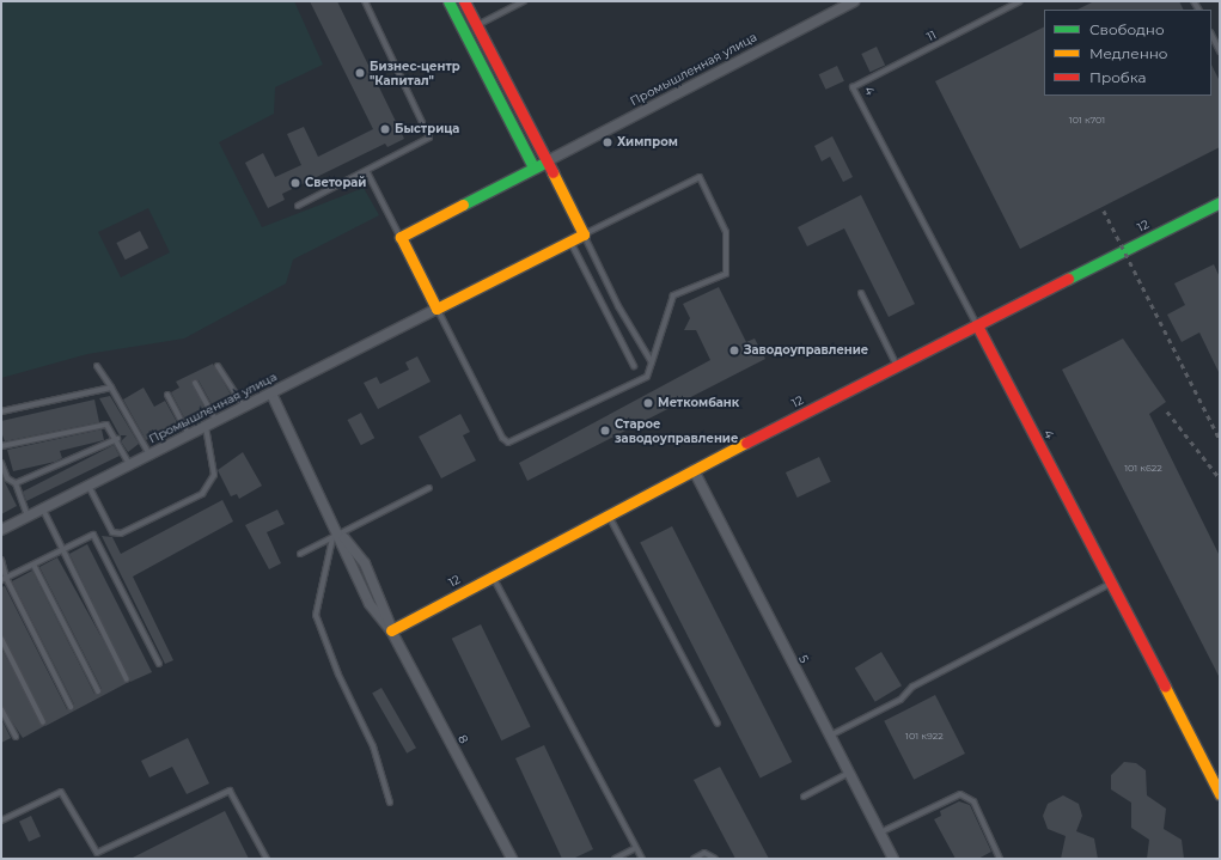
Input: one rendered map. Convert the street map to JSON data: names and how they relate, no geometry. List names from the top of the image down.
{
  "streets": {
    "street": [
      "Промышленная улица",
      "4",
      "12",
      "5",
      "8"
    ],
    "lane": ["11"]
  },
  "crossings": [
    ["11", "4"],
    ["4", "12"],
    ["12", "5"],
    ["12", "8"]
  ],
  "places": [
    "Бизнес-центр \"Капитал\"",
    "Быстрица",
    "Химпром",
    "Светорай",
    "Заводоуправление",
    "Меткомбанк",
    "Старое заводоуправление"
  ],
  "house_numbers": ["101 к701", "101 к622", "101 к922"],
  "legend": ["Свободно", "Медленно", "Пробка"]
}
